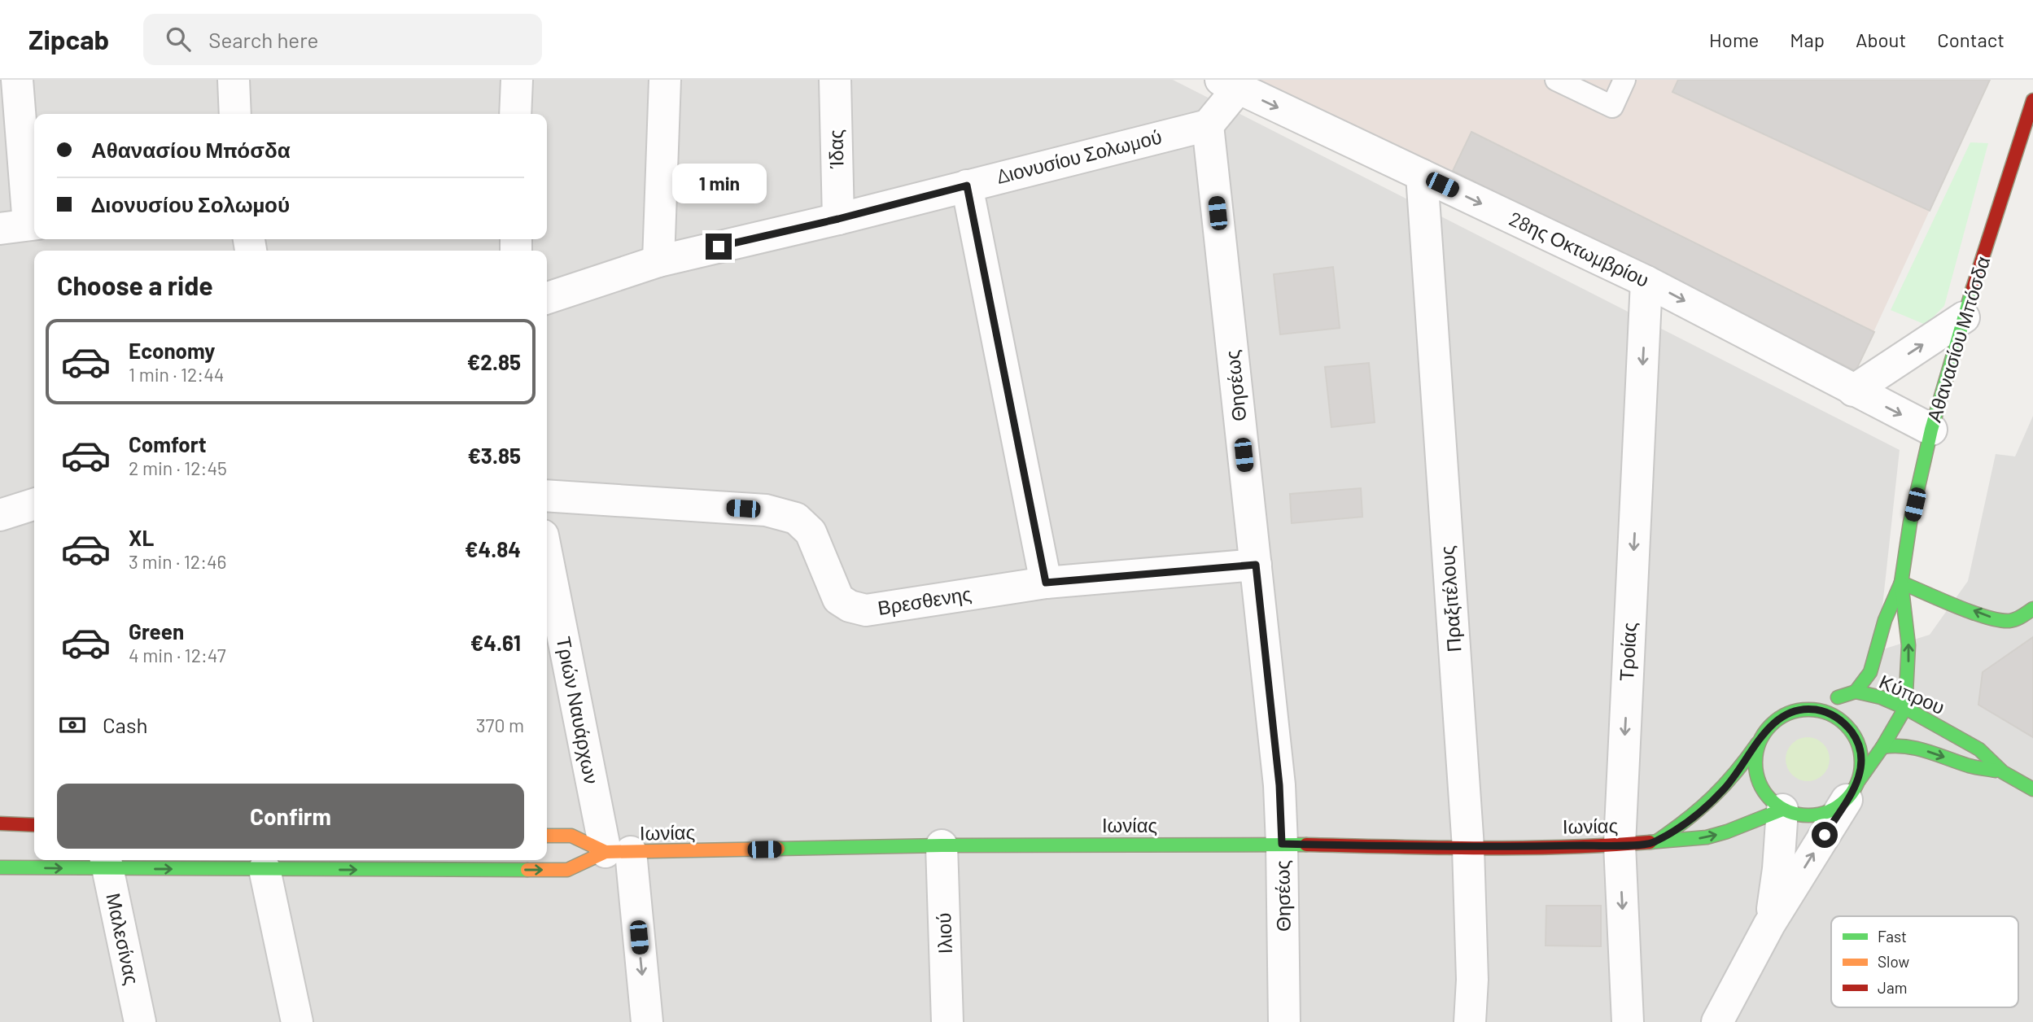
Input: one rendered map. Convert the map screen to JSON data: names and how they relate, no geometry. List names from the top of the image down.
{
  "streets": {
    "main road": ["Αθανασίου Μπόσδα", "Κύπρου", "Ιωνίας"],
    "street": [
      "Ίδας",
      "Διονυσίου Σολωμού",
      "28ης Οκτωμβρίου",
      "Θησέως",
      "Πραξιτέλους",
      "Βρεσθενης",
      "Τροίας",
      "Τριών Ναυάρχων",
      "Ιλιού",
      "Μαλεσίνας"
    ]
  },
  "crossings": [
    ["Ίδας", "Διονυσίου Σολωμού"],
    ["Διονυσίου Σολωμού", "Θησέως"],
    ["28ης Οκτωμβρίου", "Αθανασίου Μπόσδα"],
    ["28ης Οκτωμβρίου", "Πραξιτέλους"],
    ["28ης Οκτωμβρίου", "Τροίας"],
    ["Αθανασίου Μπόσδα", "Κύπρου"],
    ["Θησέως", "Βρεσθενης"],
    ["Θησέως", "Ιωνίας"],
    ["Πραξιτέλους", "Ιωνίας"],
    ["Τροίας", "Ιωνίας"],
    ["Κύπρου", "Ιωνίας"],
    ["Τριών Ναυάρχων", "Ιωνίας"],
    ["Ιωνίας", "Ιλιού"],
    ["Ιωνίας", "Μαλεσίνας"]
  ],
  "one_way": [
    "28ης Οκτωμβρίου",
    "Τροίας",
    "Τριών Ναυάρχων",
    "Ιωνίας"
  ],
  "legend": ["Fast", "Slow", "Jam"],
  "page": {
    "header": "Zipcab",
    "search": "Search here",
    "nav": [
      "Home",
      "Map",
      "About",
      "Contact"
    ],
    "banner": ["Αθανασίου Μπόσδα", "Διονυσίου Σολωμού"],
    "bubble": "1 min",
    "heading": "Choose a ride",
    "list": [
      {
        "name": "Economy",
        "note": "1 min · 12:44",
        "value": "€2.85"
      },
      {
        "name": "Comfort",
        "note": "2 min · 12:45",
        "value": "€3.85"
      },
      {
        "name": "XL",
        "note": "3 min · 12:46",
        "value": "€4.84"
      },
      {
        "name": "Green",
        "note": "4 min · 12:47",
        "value": "€4.61"
      }
    ],
    "pay": ["Cash", "370 m"],
    "buttons": "Confirm"
  }
}
